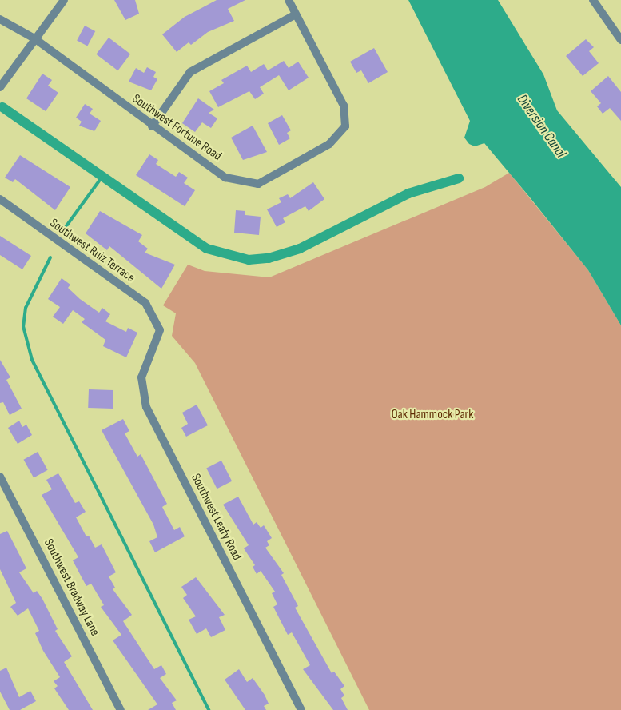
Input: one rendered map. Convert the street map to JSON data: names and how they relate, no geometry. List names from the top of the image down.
{
  "streets": {
    "street": [
      "Southwest Fortune Road",
      "Southwest Ruiz Terrace",
      "Southwest Leafy Road",
      "Southwest Bradway Lane"
    ]
  },
  "crossings": [
    ["Southwest Ruiz Terrace", "Southwest Leafy Road"]
  ],
  "water": ["Diversion Canal"],
  "parks": ["Oak Hammock Park"]
}
